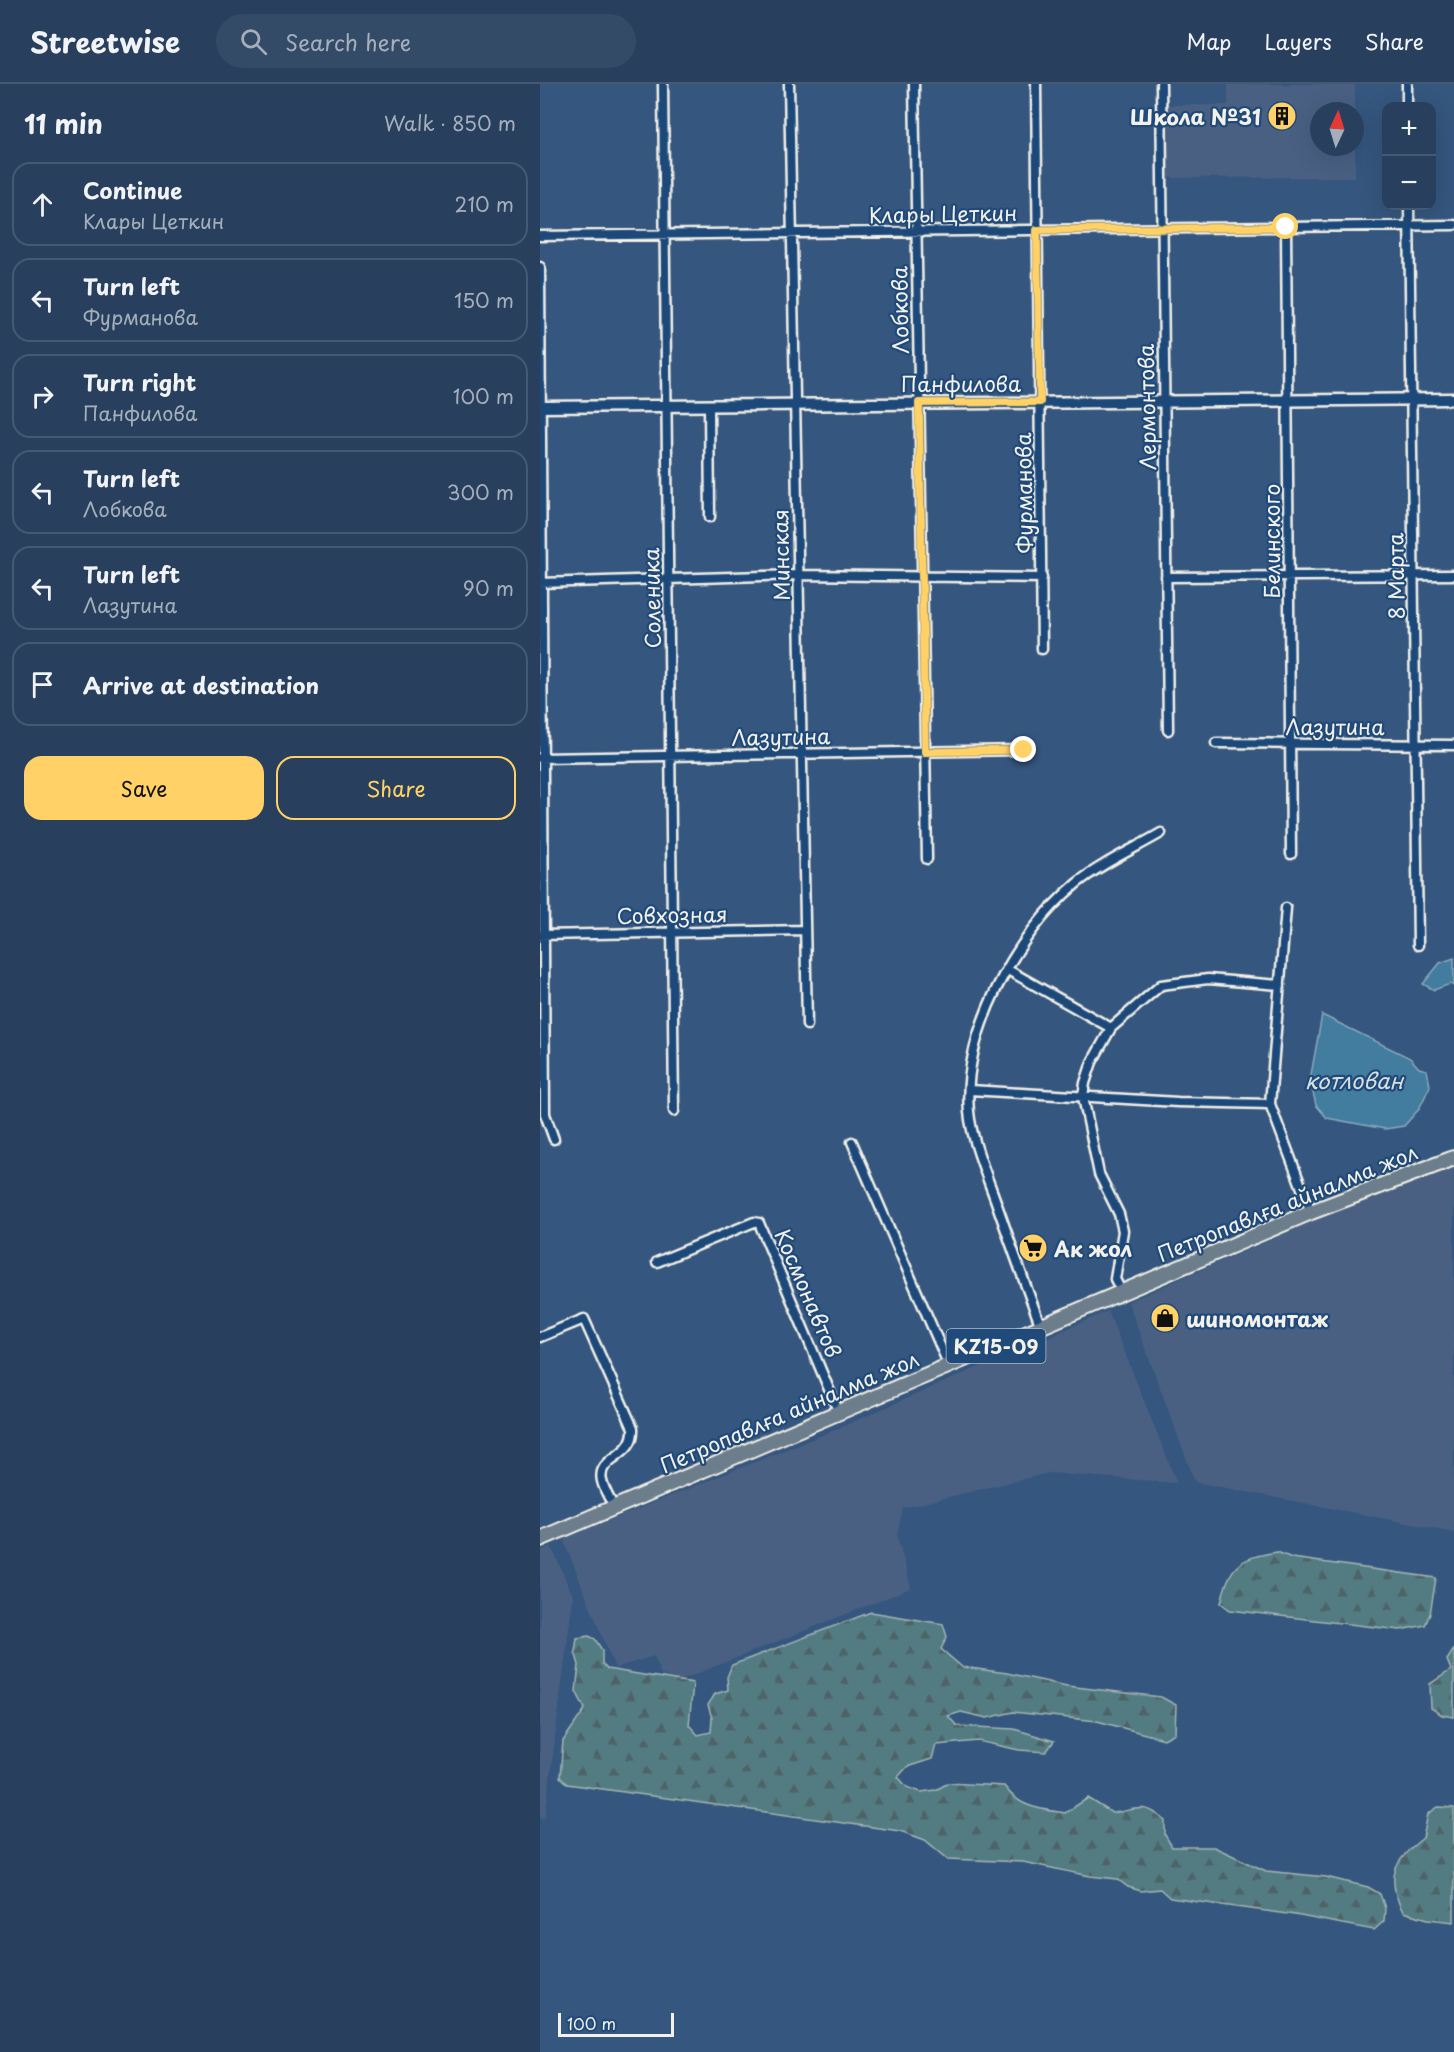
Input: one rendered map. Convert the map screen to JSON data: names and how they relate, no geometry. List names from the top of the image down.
{
  "streets": {
    "highway": ["Петропавлға айналма жол", "KZ15-09"],
    "street": [
      "Клары Цеткин",
      "Лобкова",
      "Панфилова",
      "Лермонтова",
      "Фурманова",
      "Белинского",
      "Минская",
      "8 Марта",
      "Соленика",
      "Лазутина",
      "Совхозная",
      "Космонавтов"
    ]
  },
  "crossings": [
    ["Клары Цеткин", "Лобкова"],
    ["Клары Цеткин", "Лермонтова"],
    ["Клары Цеткин", "Фурманова"],
    ["Клары Цеткин", "Белинского"],
    ["Клары Цеткин", "Минская"],
    ["Клары Цеткин", "8 Марта"],
    ["Клары Цеткин", "Соленика"],
    ["Лобкова", "Панфилова"],
    ["Лобкова", "Лазутина"],
    ["Панфилова", "Лермонтова"],
    ["Панфилова", "Фурманова"],
    ["Панфилова", "Белинского"],
    ["Панфилова", "Минская"],
    ["Панфилова", "8 Марта"],
    ["Панфилова", "Соленика"],
    ["Белинского", "Лазутина"],
    ["Минская", "Лазутина"],
    ["Минская", "Совхозная"],
    ["8 Марта", "Лазутина"],
    ["Соленика", "Лазутина"],
    ["Соленика", "Совхозная"],
    ["Петропавлға айналма жол", "Космонавтов"]
  ],
  "water": ["котлован"],
  "places": {
    "building": ["Школа №31"],
    "supermarket": ["Ак жол"],
    "shop": ["шиномонтаж"]
  },
  "scale_bar": "100 m",
  "north": "top",
  "page": {
    "header": "Streetwise",
    "search": "Search here",
    "nav": ["Map", "Layers", "Share"],
    "heading": ["11 min", "Walk · 850 m"],
    "map_buttons": ["+", "−"],
    "list": [
      ["Continue", "Клары Цеткин", "210 m"],
      ["Turn left", "Фурманова", "150 m"],
      ["Turn right", "Панфилова", "100 m"],
      ["Turn left", "Лобкова", "300 m"],
      ["Turn left", "Лазутина", "90 m"],
      "Arrive at destination"
    ],
    "buttons": ["Save", "Share"],
    "scale": "100 m"
  }
}
